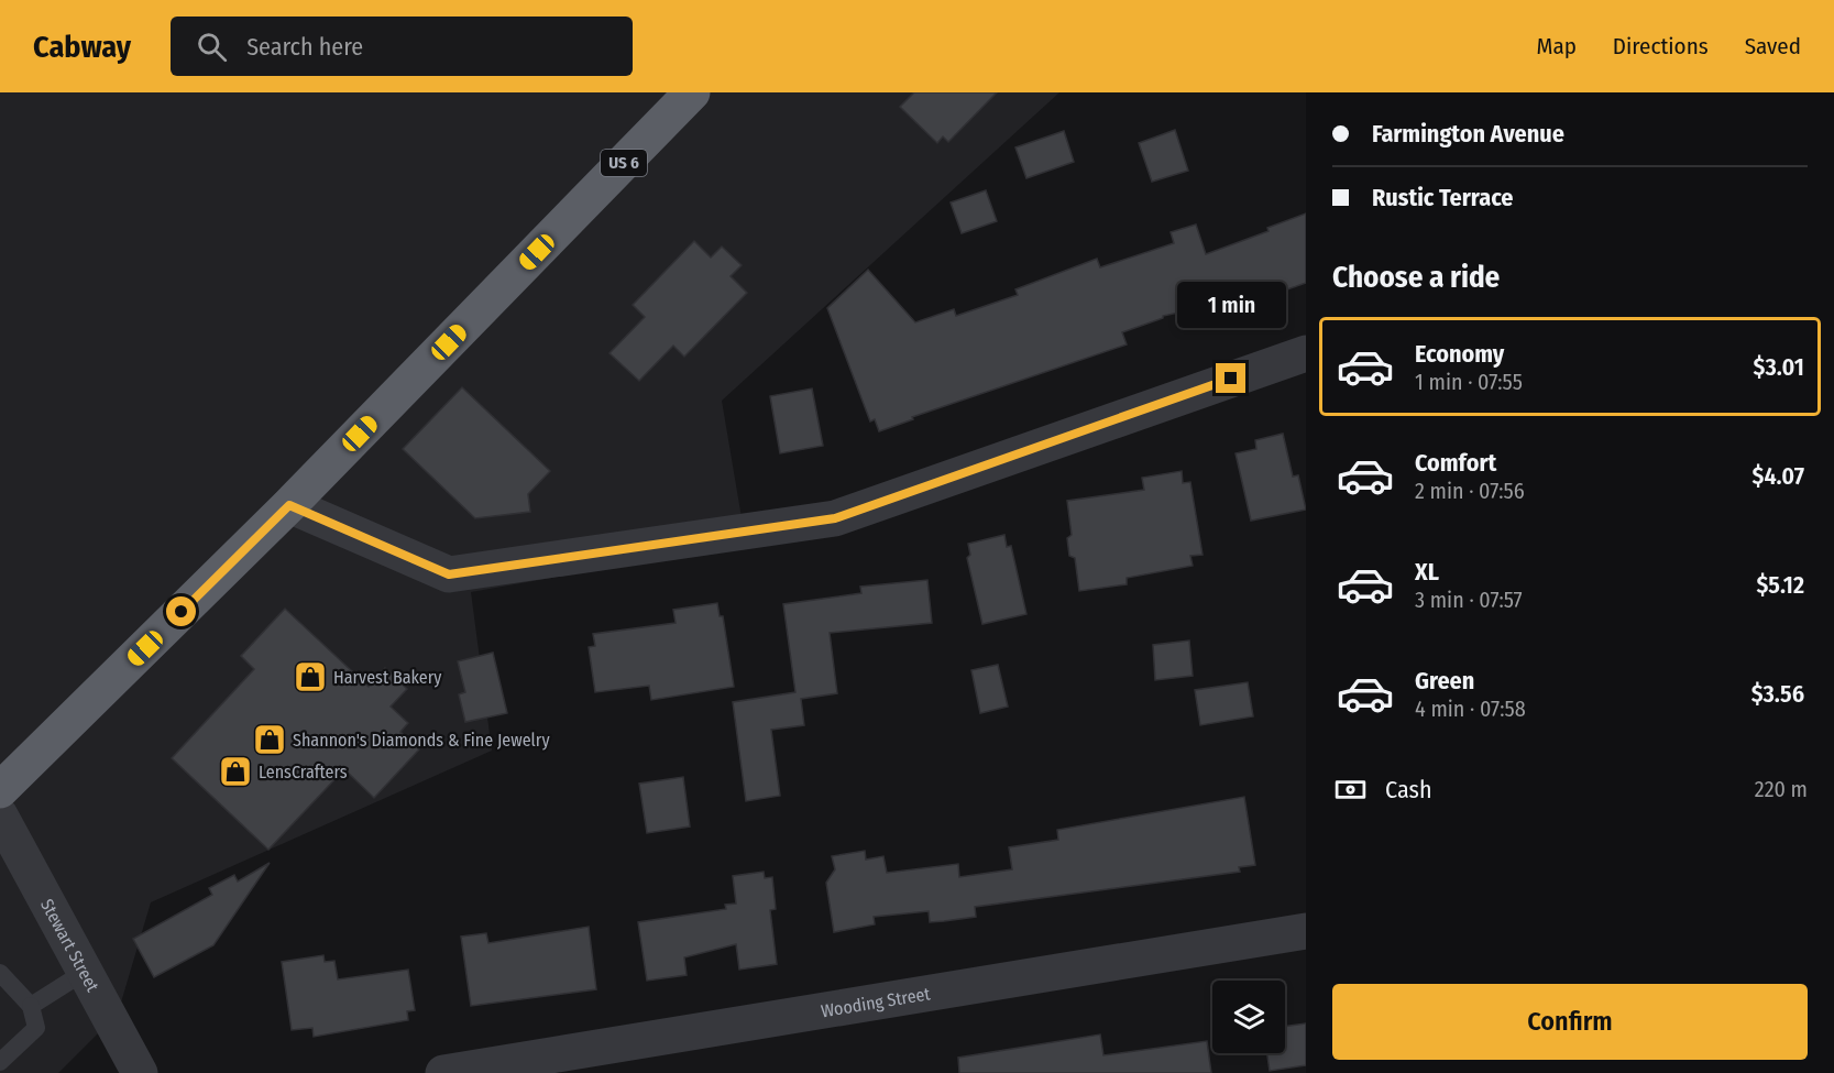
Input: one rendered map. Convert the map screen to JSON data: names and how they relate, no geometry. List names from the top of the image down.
{
  "streets": {
    "highway": ["US 6"],
    "street": ["Stewart Street", "Wooding Street"]
  },
  "places": {
    "shop": ["Harvest Bakery", "Shannon's Diamonds & Fine Jewelry", "LensCrafters"]
  },
  "page": {
    "header": "Cabway",
    "search": "Search here",
    "nav": ["Map", "Directions", "Saved"],
    "banner": ["Farmington Avenue", "Rustic Terrace"],
    "heading": "Choose a ride",
    "bubble": "1 min",
    "list": [
      {
        "name": "Economy",
        "note": "1 min · 07:55",
        "value": "$3.01"
      },
      {
        "name": "Comfort",
        "note": "2 min · 07:56",
        "value": "$4.07"
      },
      {
        "name": "XL",
        "note": "3 min · 07:57",
        "value": "$5.12"
      },
      {
        "name": "Green",
        "note": "4 min · 07:58",
        "value": "$3.56"
      }
    ],
    "pay": ["Cash", "220 m"],
    "buttons": "Confirm"
  }
}
